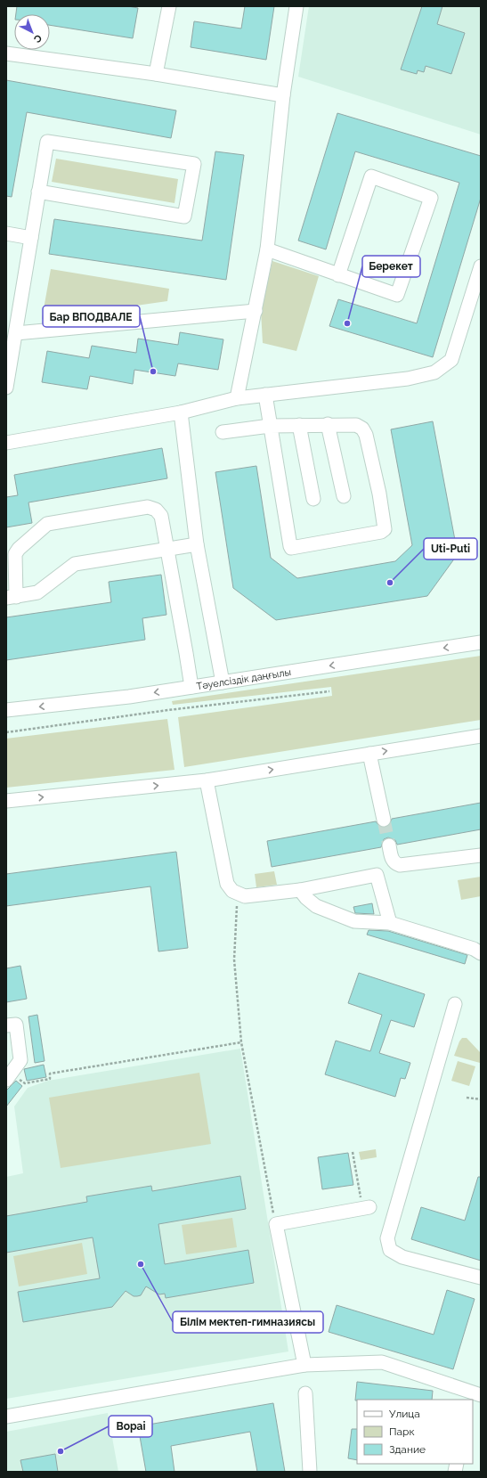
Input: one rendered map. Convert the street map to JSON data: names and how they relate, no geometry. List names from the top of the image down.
{
  "streets": {
    "street": ["Тәуелсіздік даңғылы"]
  },
  "places": [
    "Берекет",
    "Бар ВПОДВАЛЕ",
    "Uti-Puti",
    "Білім мектеп-гимназиясы",
    "Bopai"
  ],
  "legend": ["Улица", "Парк", "Здание"],
  "north": "bottom right"
}
